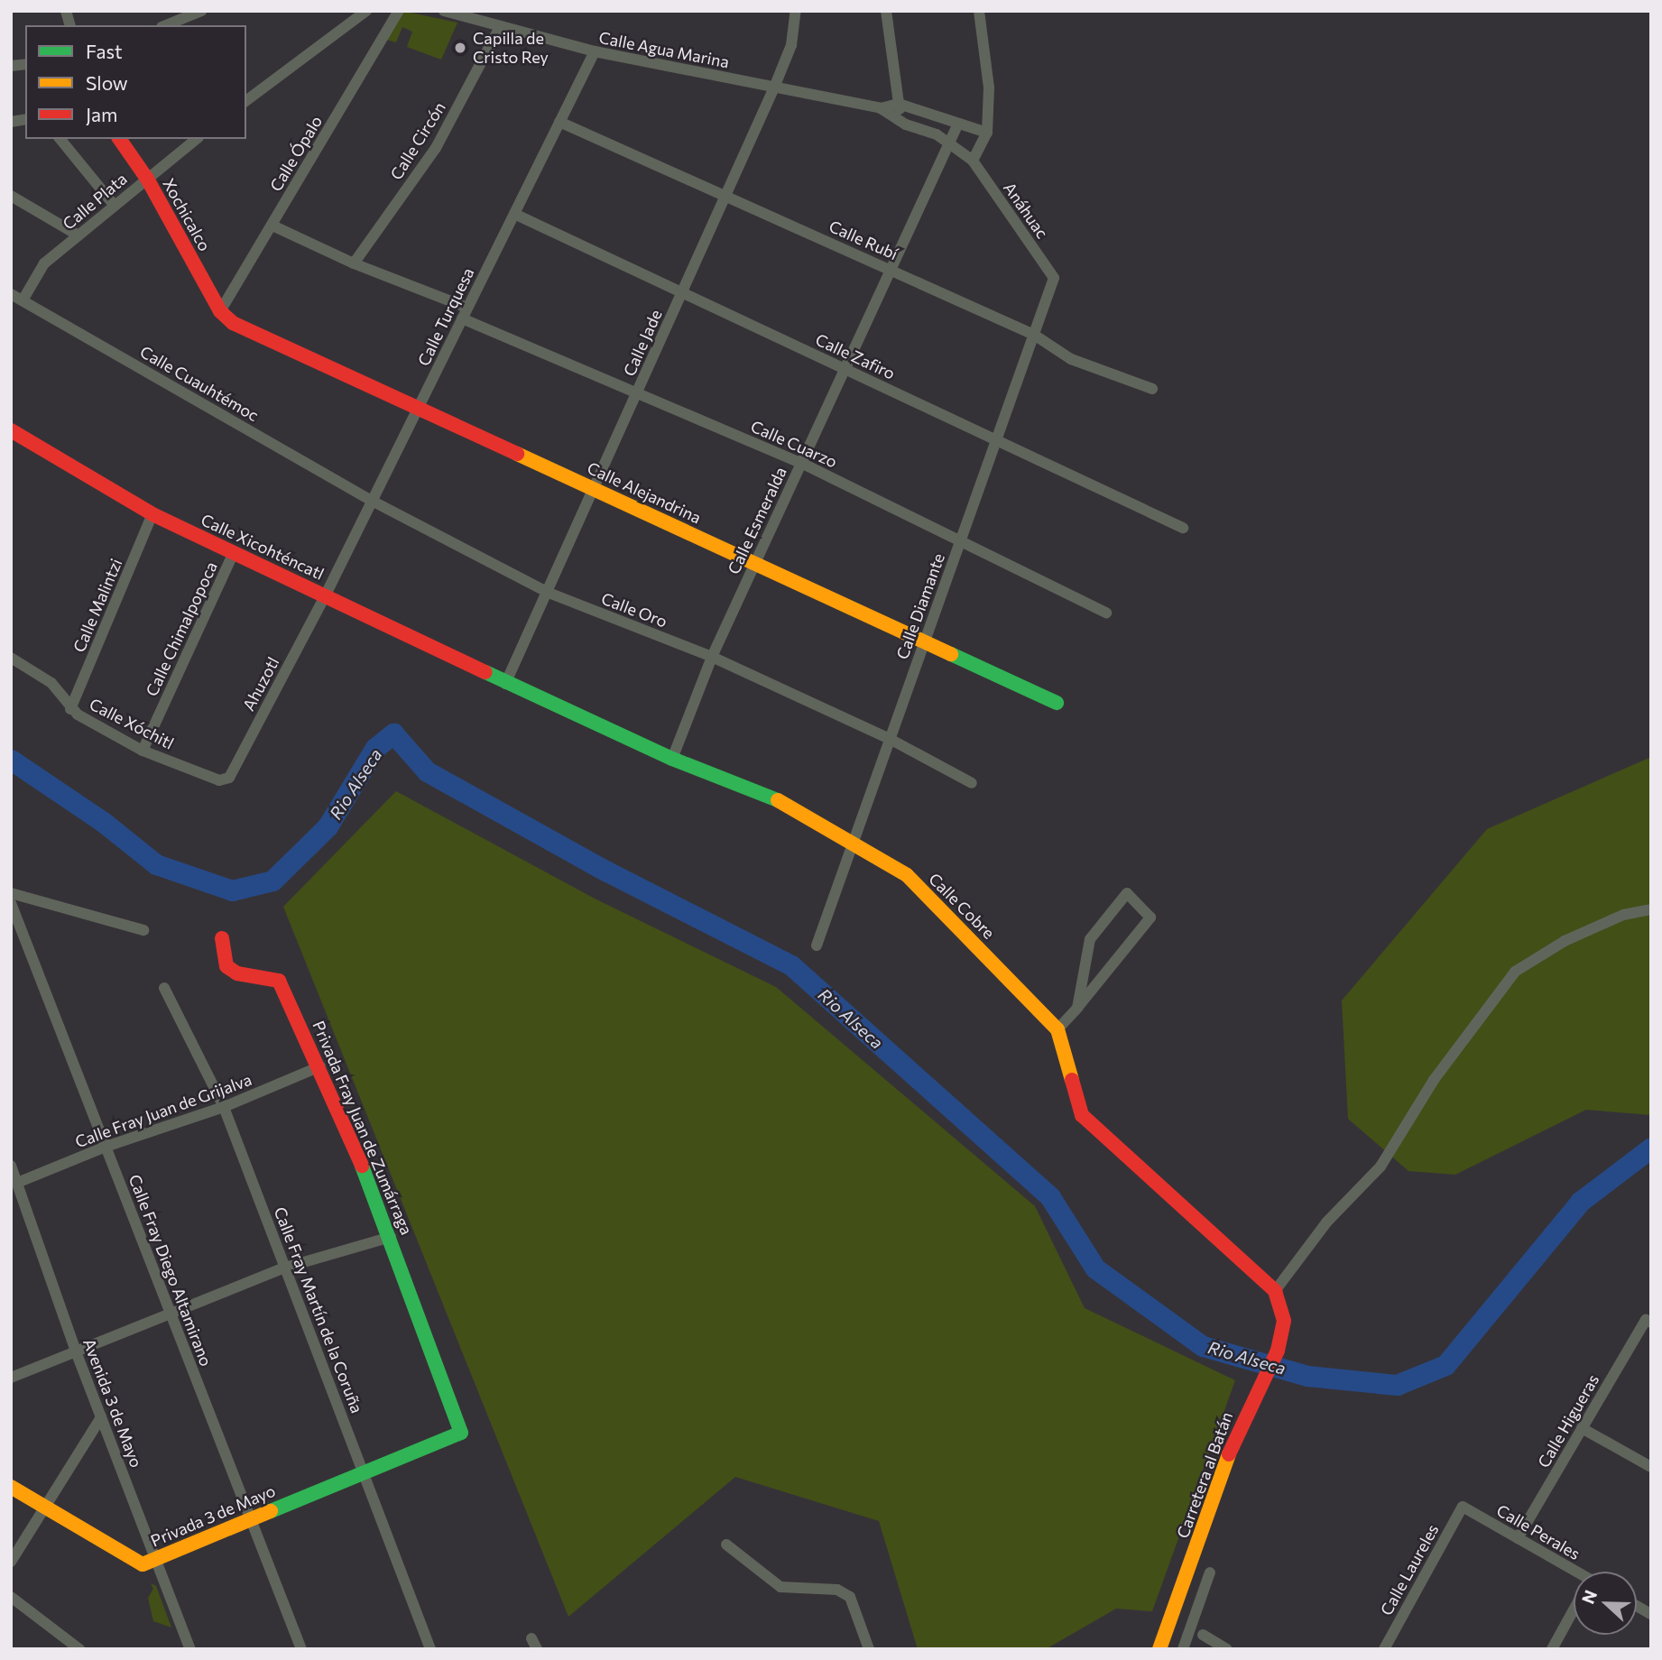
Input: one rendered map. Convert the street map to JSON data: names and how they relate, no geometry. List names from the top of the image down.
{
  "streets": {
    "street": [
      "Calle Agua Marina",
      "Calle Circón",
      "Calle Ópalo",
      "Calle Plata",
      "Anáhuac",
      "Xochicalco",
      "Calle Rubí",
      "Calle Turquesa",
      "Calle Jade",
      "Calle Zafiro",
      "Calle Cuauhtémoc",
      "Calle Cuarzo",
      "Calle Alejandrina",
      "Calle Esmeralda",
      "Calle Xicohténcatl",
      "Calle Malintzi",
      "Calle Diamante",
      "Calle Oro",
      "Calle Chimalpopoca",
      "Ahuzotl",
      "Calle Xóchitl",
      "Calle Cobre",
      "Calle Fray Juan de Grijalva",
      "Privada Fray Juan de Zumárraga",
      "Calle Fray Diego Altamirano",
      "Calle Fray Martín de la Coruña",
      "Avenida 3 de Mayo",
      "Calle Higueras",
      "Carretera al Batán",
      "Privada 3 de Mayo",
      "Calle Perales",
      "Calle Laureles"
    ]
  },
  "crossings": [
    ["Calle Agua Marina", "Calle Circón"],
    ["Calle Agua Marina", "Anáhuac"],
    ["Calle Agua Marina", "Calle Turquesa"],
    ["Calle Agua Marina", "Calle Jade"],
    ["Calle Agua Marina", "Calle Esmeralda"],
    ["Calle Ópalo", "Xochicalco"],
    ["Calle Ópalo", "Calle Alejandrina"],
    ["Calle Plata", "Xochicalco"],
    ["Calle Plata", "Calle Cuauhtémoc"],
    ["Anáhuac", "Calle Diamante"],
    ["Xochicalco", "Calle Alejandrina"],
    ["Calle Rubí", "Calle Turquesa"],
    ["Calle Rubí", "Calle Jade"],
    ["Calle Rubí", "Calle Esmeralda"],
    ["Calle Rubí", "Calle Diamante"],
    ["Calle Turquesa", "Calle Zafiro"],
    ["Calle Turquesa", "Calle Cuauhtémoc"],
    ["Calle Turquesa", "Calle Cuarzo"],
    ["Calle Turquesa", "Calle Alejandrina"],
    ["Calle Turquesa", "Calle Xicohténcatl"],
    ["Calle Turquesa", "Calle Oro"],
    ["Calle Turquesa", "Ahuzotl"],
    ["Calle Jade", "Calle Zafiro"],
    ["Calle Jade", "Calle Cuarzo"],
    ["Calle Jade", "Calle Alejandrina"],
    ["Calle Jade", "Calle Xicohténcatl"],
    ["Calle Jade", "Calle Oro"],
    ["Calle Jade", "Calle Cobre"],
    ["Calle Zafiro", "Calle Esmeralda"],
    ["Calle Zafiro", "Calle Diamante"],
    ["Calle Cuauhtémoc", "Calle Oro"],
    ["Calle Cuarzo", "Calle Esmeralda"],
    ["Calle Cuarzo", "Calle Diamante"],
    ["Calle Alejandrina", "Calle Esmeralda"],
    ["Calle Alejandrina", "Calle Diamante"],
    ["Calle Esmeralda", "Calle Oro"],
    ["Calle Esmeralda", "Calle Cobre"],
    ["Calle Xicohténcatl", "Calle Malintzi"],
    ["Calle Xicohténcatl", "Calle Chimalpopoca"],
    ["Calle Xicohténcatl", "Ahuzotl"],
    ["Calle Xicohténcatl", "Calle Cobre"],
    ["Calle Malintzi", "Calle Xóchitl"],
    ["Calle Diamante", "Calle Oro"],
    ["Calle Diamante", "Calle Cobre"],
    ["Calle Chimalpopoca", "Calle Xóchitl"],
    ["Ahuzotl", "Calle Xóchitl"],
    ["Calle Cobre", "Carretera al Batán"],
    ["Calle Fray Juan de Grijalva", "Privada Fray Juan de Zumárraga"],
    ["Calle Fray Juan de Grijalva", "Calle Fray Diego Altamirano"],
    ["Calle Fray Juan de Grijalva", "Calle Fray Martín de la Coruña"],
    ["Calle Fray Juan de Grijalva", "Avenida 3 de Mayo"],
    ["Privada Fray Juan de Zumárraga", "Privada 3 de Mayo"],
    ["Calle Fray Diego Altamirano", "Privada 3 de Mayo"],
    ["Calle Fray Martín de la Coruña", "Privada 3 de Mayo"],
    ["Avenida 3 de Mayo", "Privada 3 de Mayo"],
    ["Calle Higueras", "Calle Perales"],
    ["Calle Perales", "Calle Laureles"]
  ],
  "water": ["Rio Alseca"],
  "places": ["Capilla de Cristo Rey"],
  "legend": ["Fast", "Slow", "Jam"],
  "north": "left"
}
